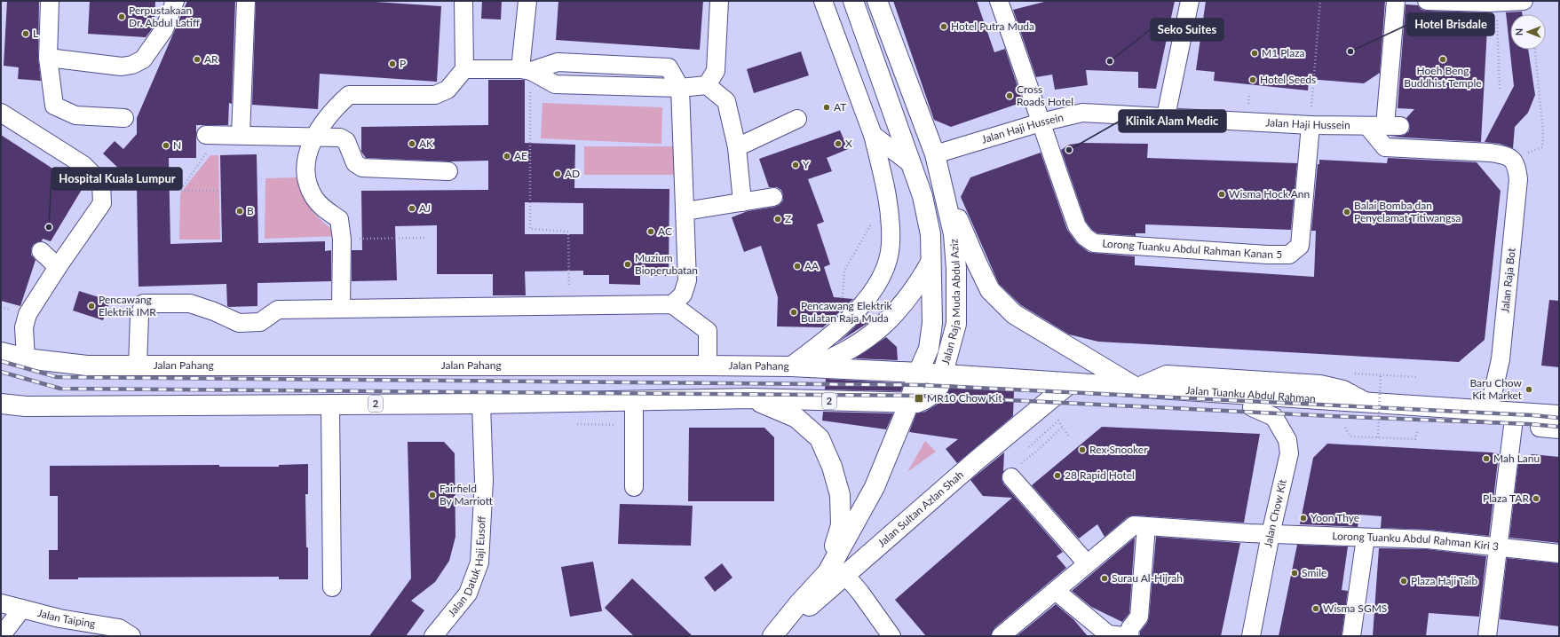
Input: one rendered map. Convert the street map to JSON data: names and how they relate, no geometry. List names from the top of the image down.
{
  "streets": {
    "main road": [
      "Jalan Raja Muda Abdul Aziz",
      "Jalan Pahang",
      "Jalan Tuanku Abdul Rahman",
      "2",
      "Jalan Sultan Azlan Shah"
    ],
    "street": [
      "Jalan Haji Hussein",
      "Lorong Tuanku Abdul Rahman Kanan 5",
      "Jalan Raja Bot",
      "Jalan Chow Kit",
      "Lorong Tuanku Abdul Rahman Kiri 3",
      "Jalan Datuk Haji Eusoff",
      "Jalan Taiping"
    ]
  },
  "crossings": [
    ["Jalan Haji Hussein", "Lorong Tuanku Abdul Rahman Kanan 5"],
    ["Jalan Haji Hussein", "Jalan Raja Bot"],
    ["Jalan Haji Hussein", "Jalan Raja Muda Abdul Aziz"],
    ["Jalan Raja Bot", "Jalan Tuanku Abdul Rahman"],
    ["Jalan Raja Bot", "Lorong Tuanku Abdul Rahman Kiri 3"],
    ["Jalan Raja Muda Abdul Aziz", "Jalan Pahang"],
    ["Jalan Raja Muda Abdul Aziz", "Jalan Tuanku Abdul Rahman"],
    ["Jalan Raja Muda Abdul Aziz", "2"],
    ["Jalan Raja Muda Abdul Aziz", "Jalan Sultan Azlan Shah"],
    ["Jalan Pahang", "Jalan Tuanku Abdul Rahman"],
    ["Jalan Pahang", "Jalan Sultan Azlan Shah"],
    ["Jalan Tuanku Abdul Rahman", "Jalan Sultan Azlan Shah"],
    ["2", "Jalan Sultan Azlan Shah"],
    ["2", "Jalan Datuk Haji Eusoff"],
    ["Jalan Chow Kit", "Lorong Tuanku Abdul Rahman Kiri 3"]
  ],
  "places": {
    "other": [
      "Perpustakaan Dr. Abdul Latiff",
      "Hotel Putra Muda",
      "L",
      "Hotel Brisdale",
      "M1 Plaza",
      "AR",
      "Hoeh Beng Buddhist Temple",
      "Seko Suites",
      "P",
      "Hotel Seeds",
      "Cross Roads Hotel",
      "AT",
      "AK",
      "X",
      "N",
      "Klinik Alam Medic",
      "AE",
      "Y",
      "AD",
      "Wisma Hock Ann",
      "AJ",
      "B",
      "Balai Bomba dan Penyelamat Titiwangsa",
      "Z",
      "Hospital Kuala Lumpur",
      "AC",
      "Muzium Bioperubatan",
      "AA",
      "Pencawang Elektrik IMR",
      "Pencawang Elektrik Bulatan Raja Muda",
      "Baru Chow Kit Market",
      "Rex Snooker",
      "Mah Lanu",
      "28 Rapid Hotel",
      "Fairfield By Marriott",
      "Plaza TAR",
      "Yoon Thye",
      "Smile",
      "Surau Al-Hijrah",
      "Plaza Haji Taib",
      "Wisma SGMS"
    ],
    "transit": ["MR10 Chow Kit"]
  },
  "north": "left"
}
